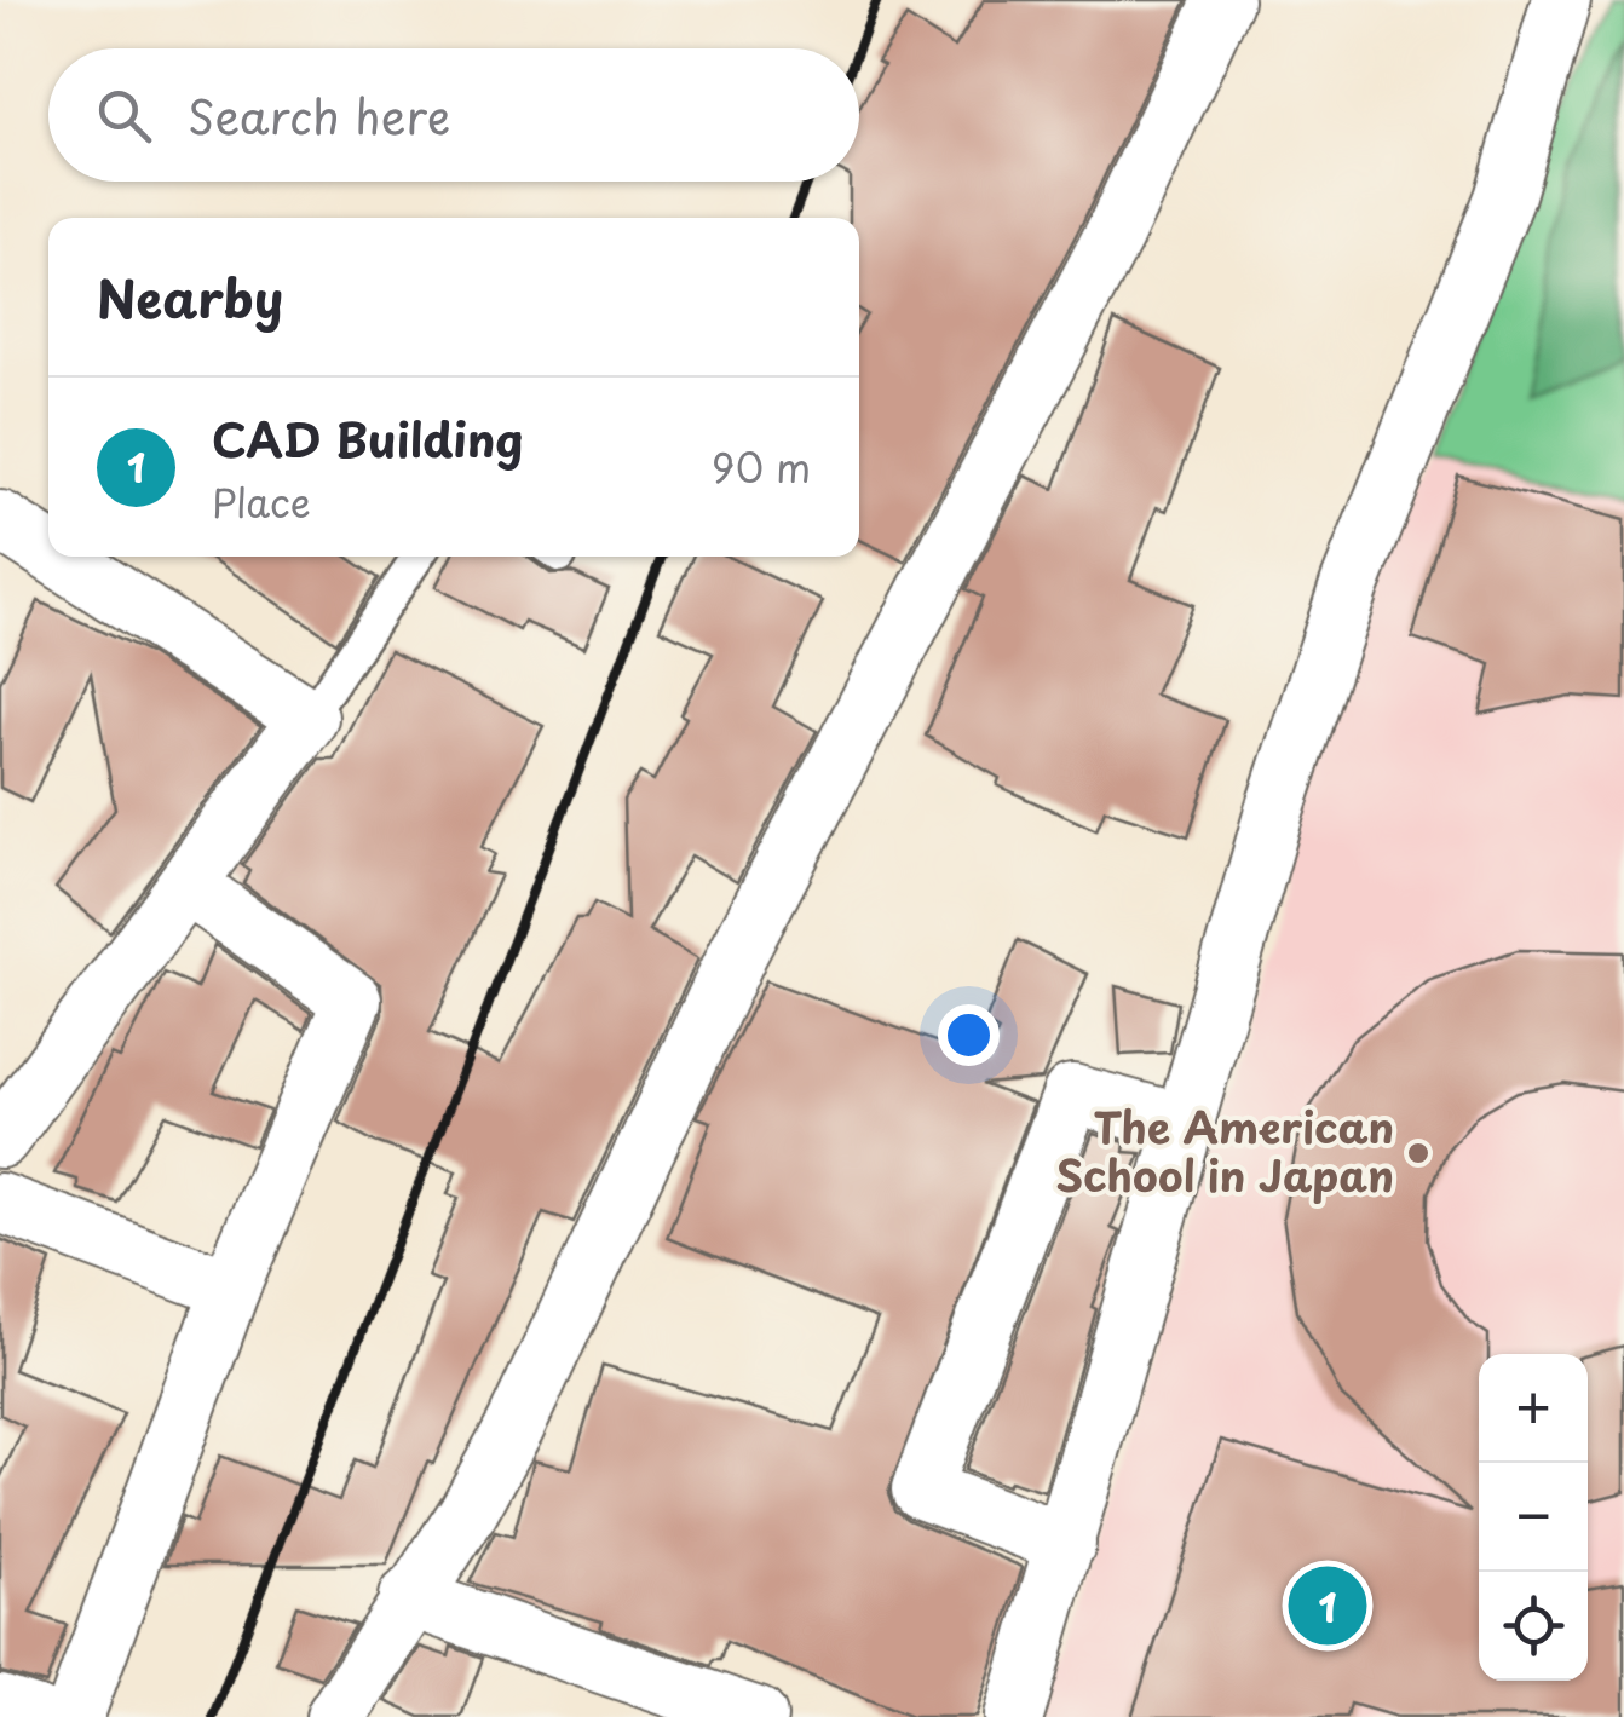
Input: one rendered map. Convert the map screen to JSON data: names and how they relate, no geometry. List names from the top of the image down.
{
  "places": ["The American School in Japan"],
  "page": {
    "search": "Search here",
    "heading": "Nearby",
    "list": [
      {
        "mark": "1",
        "name": "CAD Building",
        "note": "Place",
        "value": "90 m"
      }
    ],
    "map_buttons": ["+", "−"],
    "pins": "1"
  }
}
